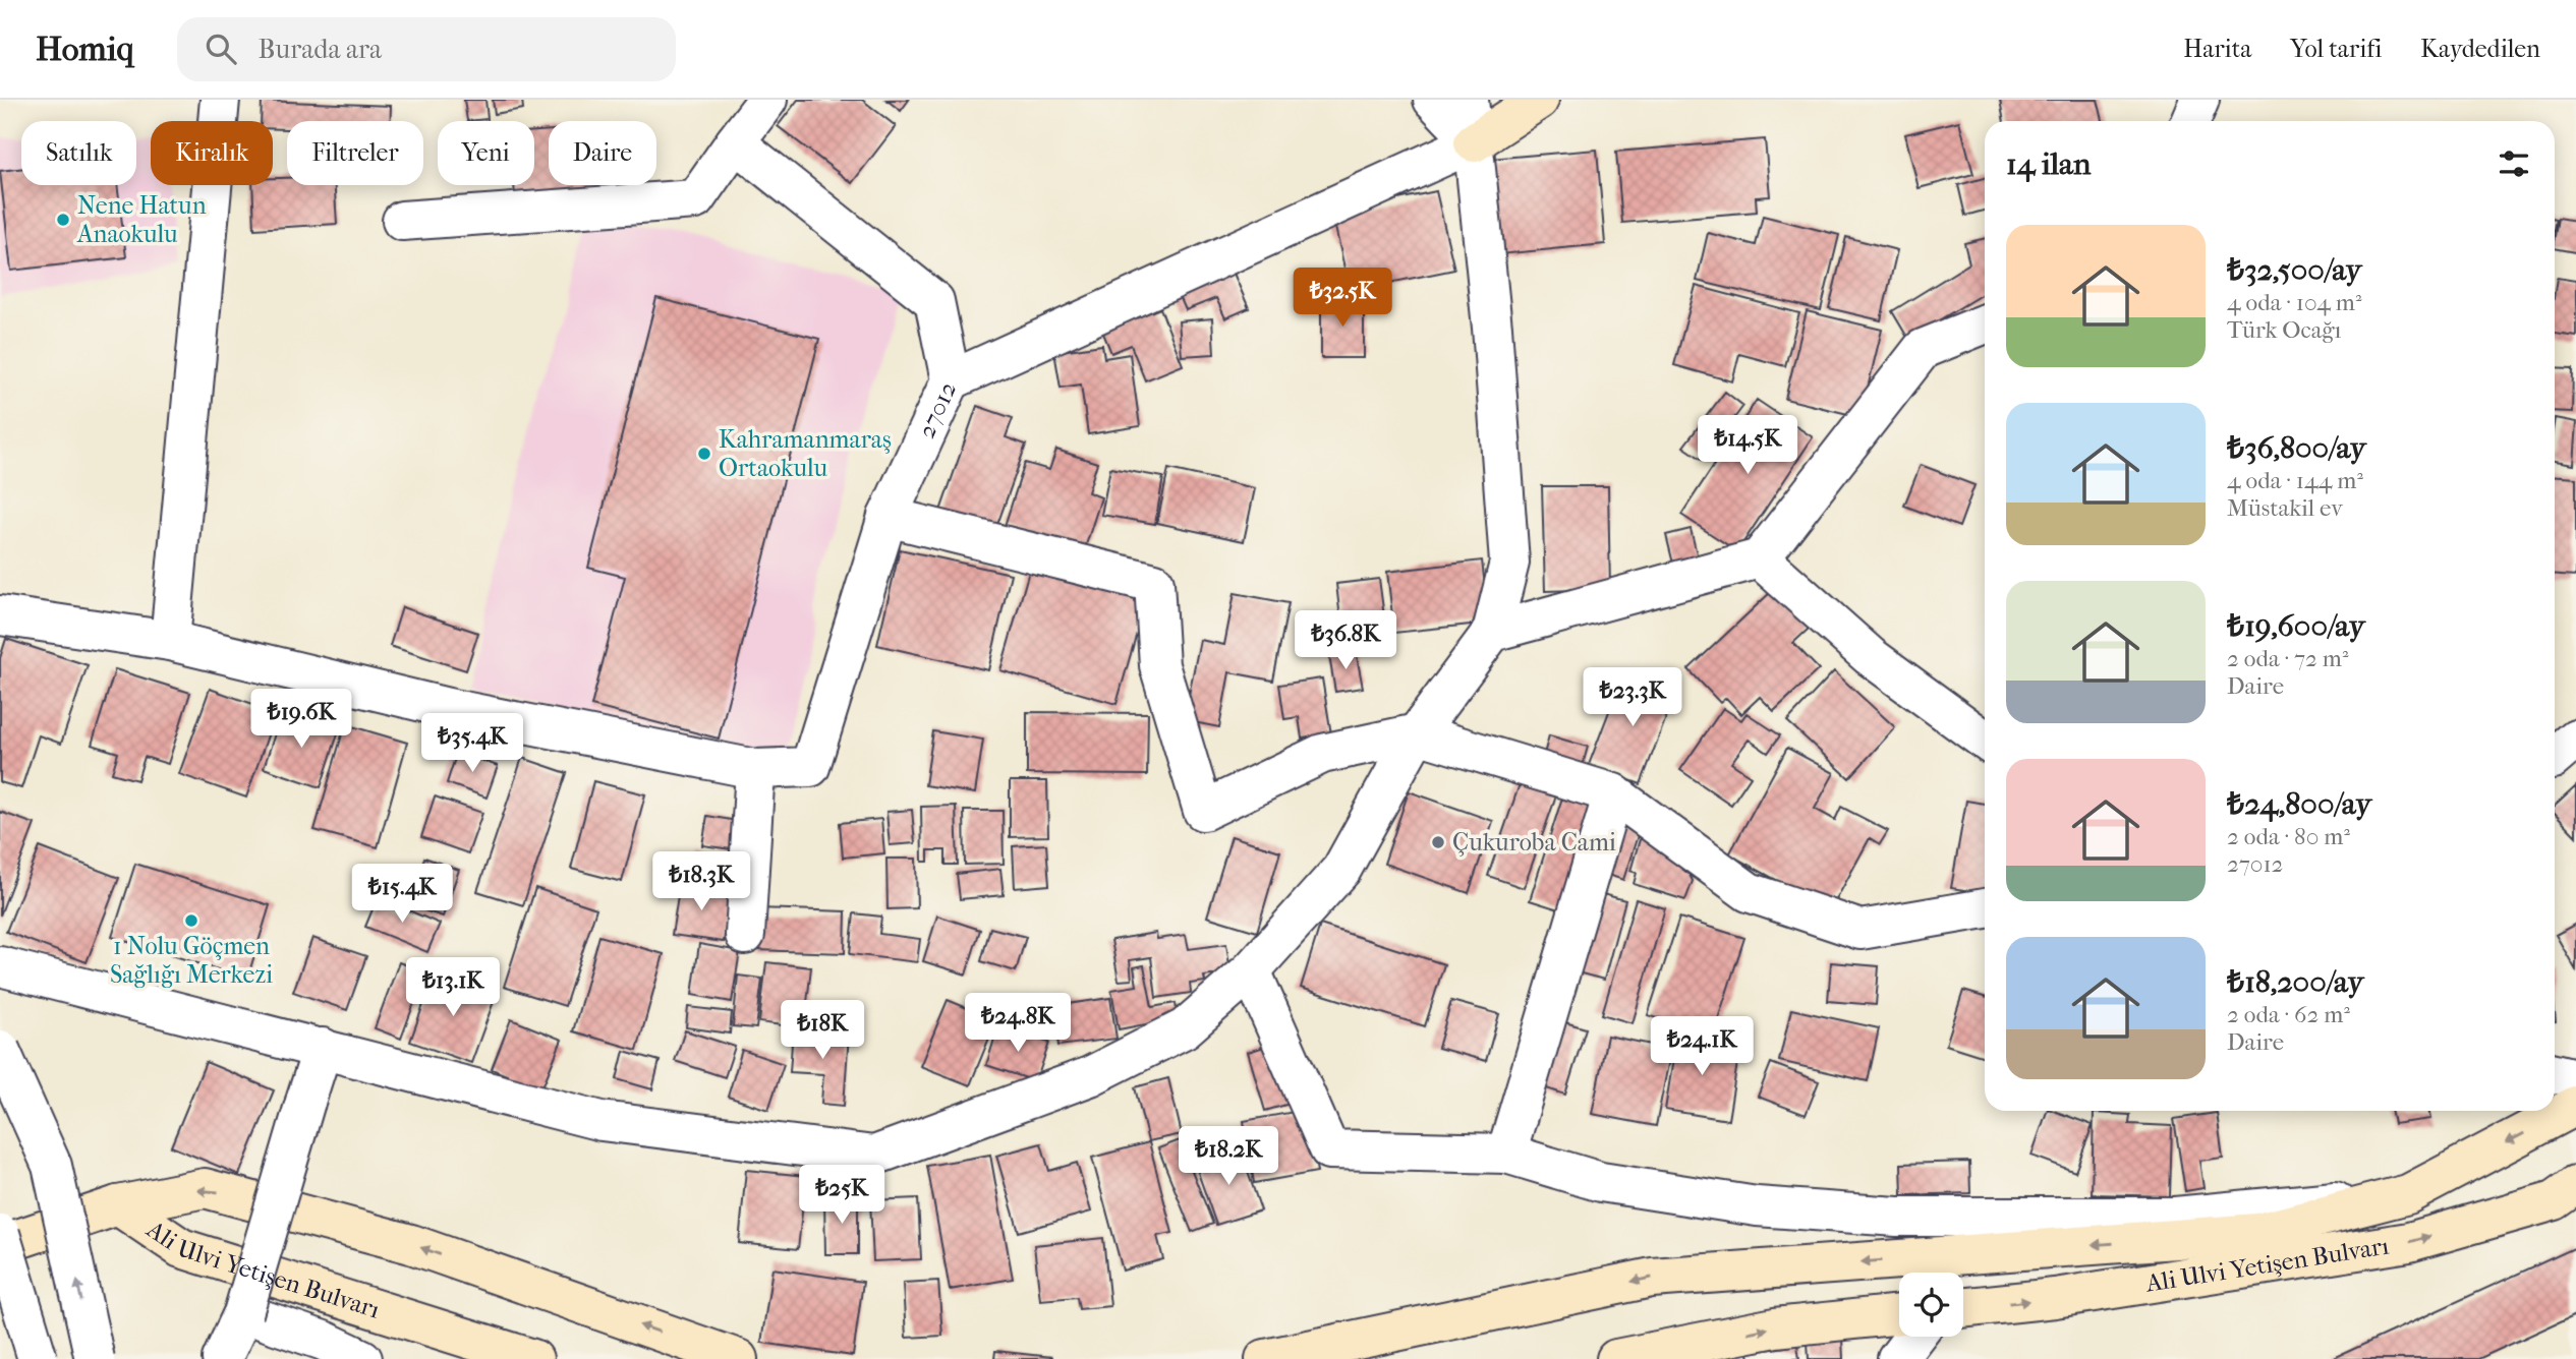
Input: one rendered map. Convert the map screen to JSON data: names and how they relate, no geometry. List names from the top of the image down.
{
  "streets": {
    "main road": ["Ali Ulvi Yetişen Bulvarı"],
    "street": ["27012"]
  },
  "places": [
    "Nene Hatun Anaokulu",
    "Kahramanmaraş Ortaokulu",
    "Çukuroba Cami",
    "1 Nolu Göçmen Sağlığı Merkezi"
  ],
  "page": {
    "header": "Homiq",
    "search": "Burada ara",
    "nav": ["Harita", "Yol tarifi", "Kaydedilen"],
    "chip": [
      "Satılık",
      "Kiralık",
      "Filtreler",
      "Yeni",
      "Daire"
    ],
    "heading": "14 ilan",
    "list": [
      {
        "name": "₺32,500/ay",
        "note": "4 oda · 104 m² · Türk Ocağı"
      },
      {
        "name": "₺36,800/ay",
        "note": "4 oda · 144 m² · Müstakil ev"
      },
      {
        "name": "₺19,600/ay",
        "note": "2 oda · 72 m² · Daire"
      },
      {
        "name": "₺24,800/ay",
        "note": "2 oda · 80 m² · 27012"
      },
      {
        "name": "₺18,200/ay",
        "note": "2 oda · 62 m² · Daire"
      }
    ],
    "price": [
      "₺32.5K",
      "₺14.5K",
      "₺36.8K",
      "₺23.3K",
      "₺19.6K",
      "₺35.4K",
      "₺18.3K",
      "₺15.4K",
      "₺13.1K",
      "₺24.8K",
      "₺18K",
      "₺24.1K",
      "₺18.2K",
      "₺25K"
    ]
  }
}
